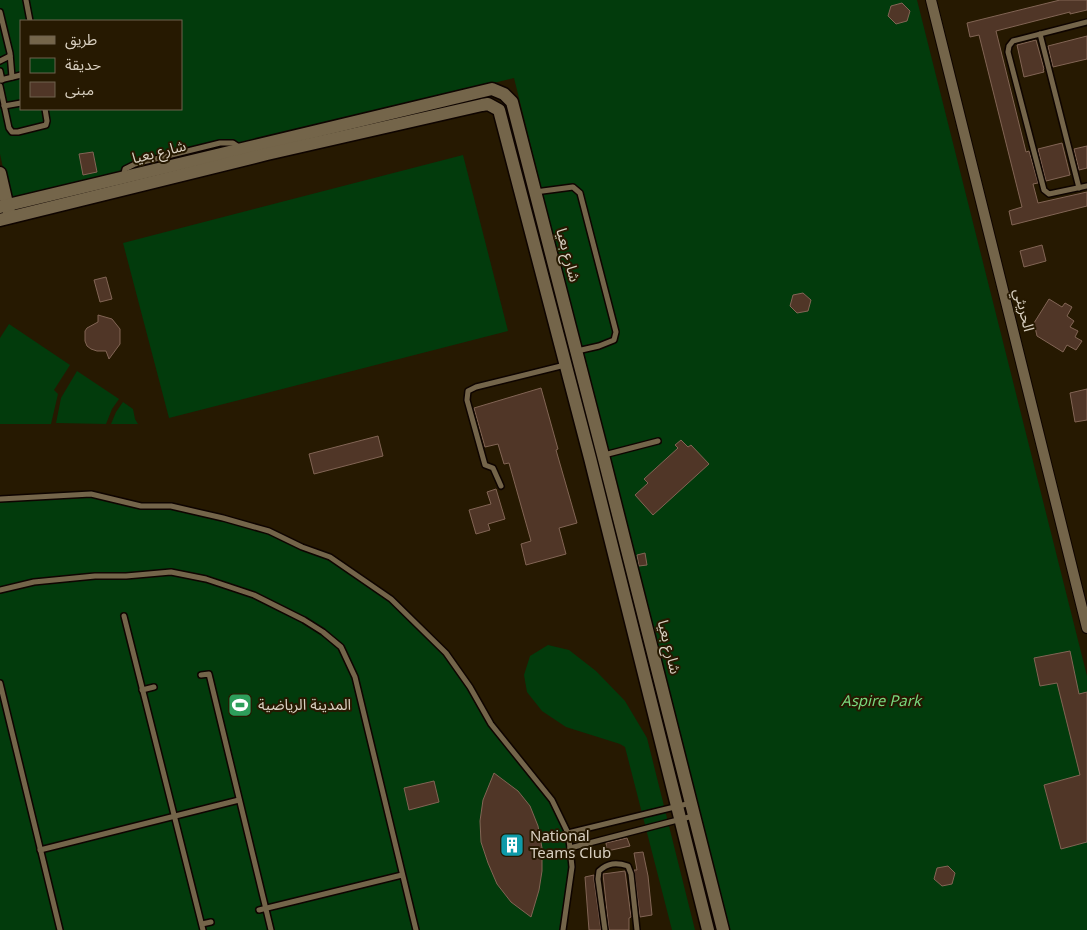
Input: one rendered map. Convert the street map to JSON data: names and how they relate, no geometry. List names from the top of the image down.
{
  "streets": {
    "street": ["شارع بعيا", "الحريثي"]
  },
  "parks": ["Aspire Park"],
  "places": {
    "sports": ["المدينة الرياضية"],
    "building": ["National Teams Club"]
  },
  "legend": ["طريق", "حديقة", "مبنى"]
}
